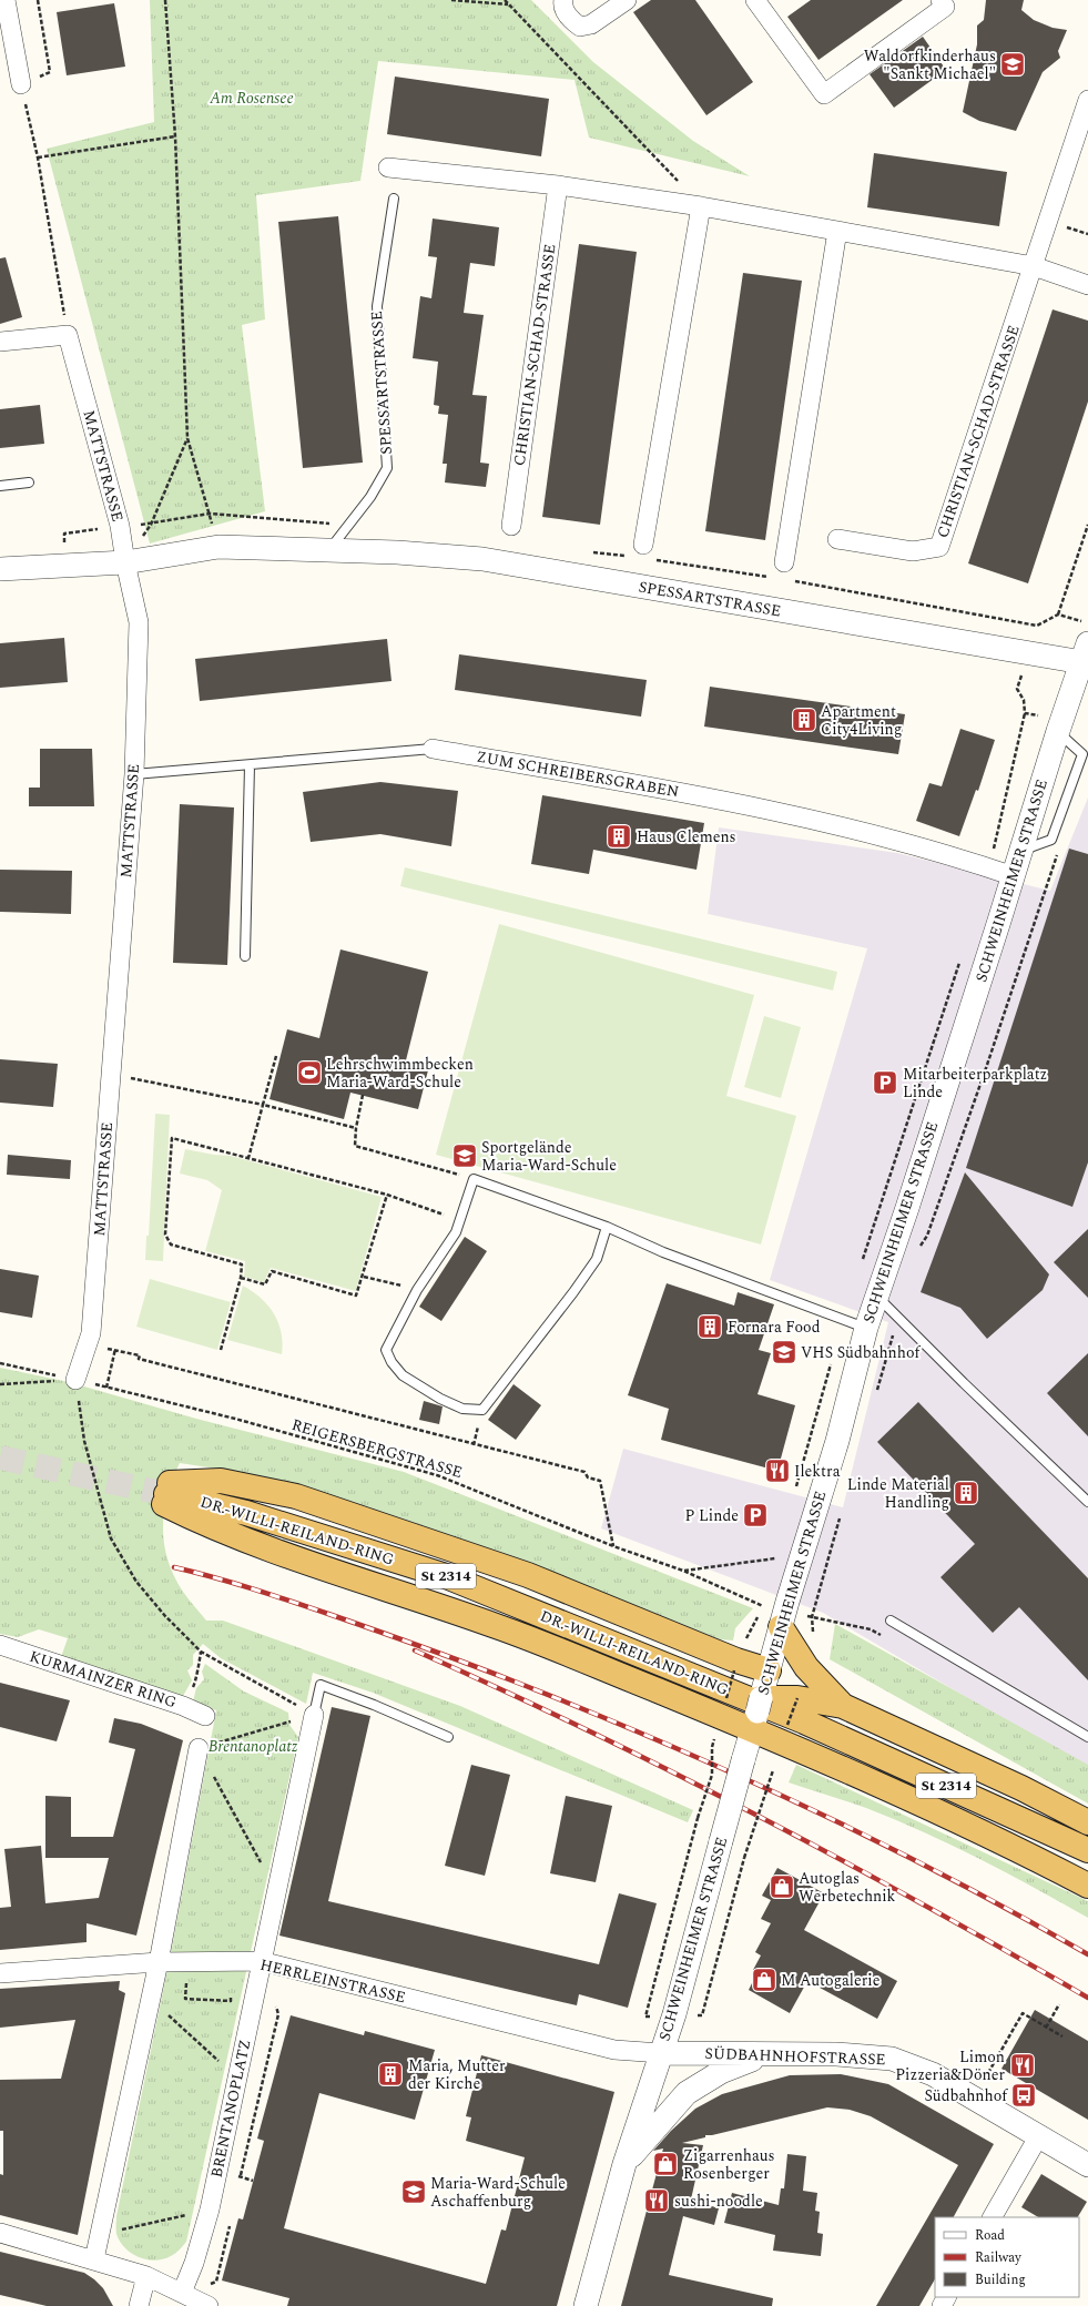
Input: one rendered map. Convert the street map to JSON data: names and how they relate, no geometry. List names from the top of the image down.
{
  "streets": {
    "highway": ["DR.-WILLI-REILAND-RING", "St 2314"],
    "street": [
      "CHRISTIAN-SCHAD-STRASSE",
      "SPESSARTSTRASSE",
      "MATTSTRASSE",
      "ZUM SCHREIBERSGRABEN",
      "SCHWEINHEIMER STRASSE",
      "KURMAINZER RING",
      "HERRLEINSTRASSE",
      "SÜDBAHNHOFSTRASSE",
      "BRENTANOPLATZ"
    ],
    "path": ["REIGERSBERGSTRASSE"]
  },
  "crossings": [
    ["SPESSARTSTRASSE", "MATTSTRASSE"],
    ["SPESSARTSTRASSE", "SCHWEINHEIMER STRASSE"],
    ["MATTSTRASSE", "ZUM SCHREIBERSGRABEN"],
    ["MATTSTRASSE", "REIGERSBERGSTRASSE"],
    ["ZUM SCHREIBERSGRABEN", "SCHWEINHEIMER STRASSE"],
    ["SCHWEINHEIMER STRASSE", "REIGERSBERGSTRASSE"],
    ["SCHWEINHEIMER STRASSE", "HERRLEINSTRASSE"],
    ["SCHWEINHEIMER STRASSE", "SÜDBAHNHOFSTRASSE"],
    ["HERRLEINSTRASSE", "SÜDBAHNHOFSTRASSE"],
    ["HERRLEINSTRASSE", "BRENTANOPLATZ"]
  ],
  "parks": ["Am Rosensee", "Brentanoplatz"],
  "places": {
    "school or university": [
      "Waldorfkinderhaus \"Sankt Michael\"",
      "Sportgelände Maria-Ward-Schule",
      "VHS Südbahnhof",
      "Maria-Ward-Schule Aschaffenburg"
    ],
    "building": [
      "Apartment City4Living",
      "Haus Clemens",
      "Fornara Food",
      "Linde Material Handling",
      "Maria, Mutter der Kirche"
    ],
    "sports": ["Lehrschwimmbecken Maria-Ward-Schule"],
    "parking": ["Mitarbeiterparkplatz Linde", "P Linde"],
    "restaurant": ["Ilektra", "Limon Pizzeria&Döner", "sushi-noodle"],
    "shop": ["Autoglas Werbetechnik", "M Autogalerie", "Zigarrenhaus Rosenberger"],
    "bus stop": ["Südbahnhof"]
  },
  "legend": ["Road", "Railway", "Building"]
}
